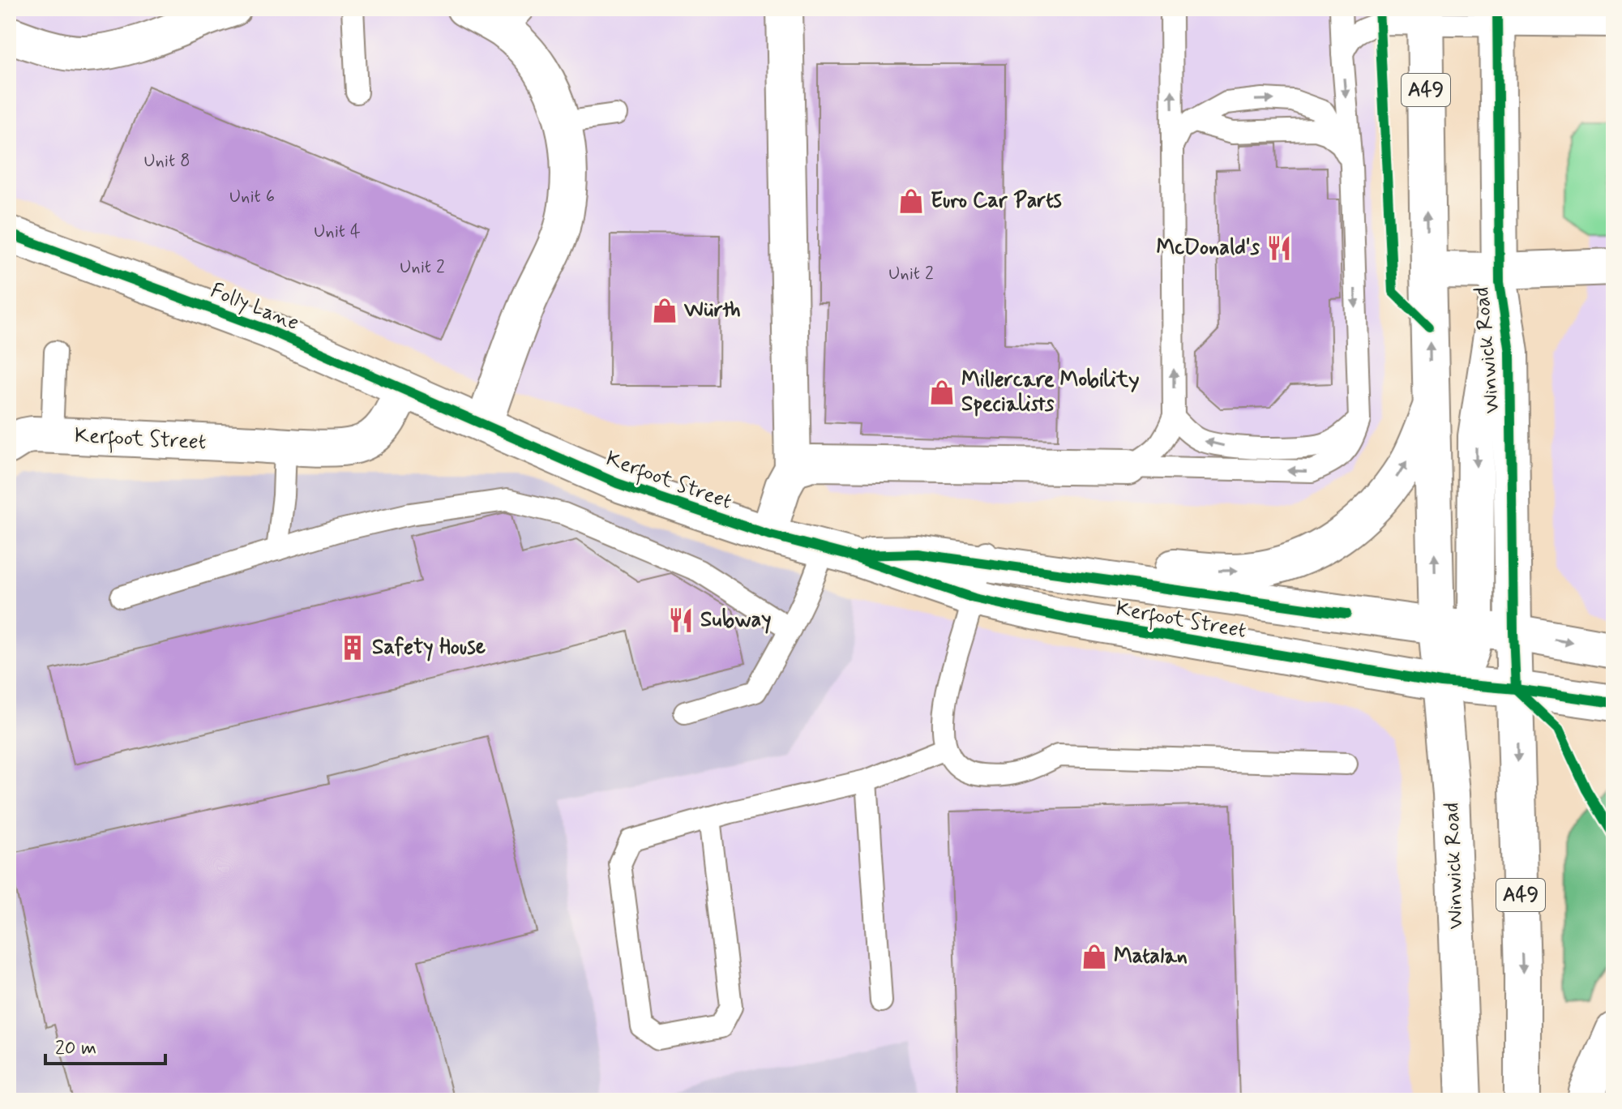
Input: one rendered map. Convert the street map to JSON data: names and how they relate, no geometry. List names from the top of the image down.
{
  "streets": {
    "main road": [
      "A49",
      "Folly Lane",
      "Winwick Road",
      "Kerfoot Street"
    ]
  },
  "crossings": [
    ["A49", "Winwick Road"],
    ["A49", "Kerfoot Street"],
    ["Folly Lane", "Kerfoot Street"],
    ["Winwick Road", "Kerfoot Street"]
  ],
  "places": {
    "shop": [
      "Euro Car Parts",
      "Würth",
      "Millercare Mobility Specialists",
      "Matalan"
    ],
    "restaurant": ["McDonald's", "Subway"],
    "building": ["Safety House"]
  },
  "house_numbers": [
    "Unit 8",
    "Unit 6",
    "Unit 4",
    "Unit 2",
    "Unit 2"
  ],
  "scale_bar": "20 m"
}
